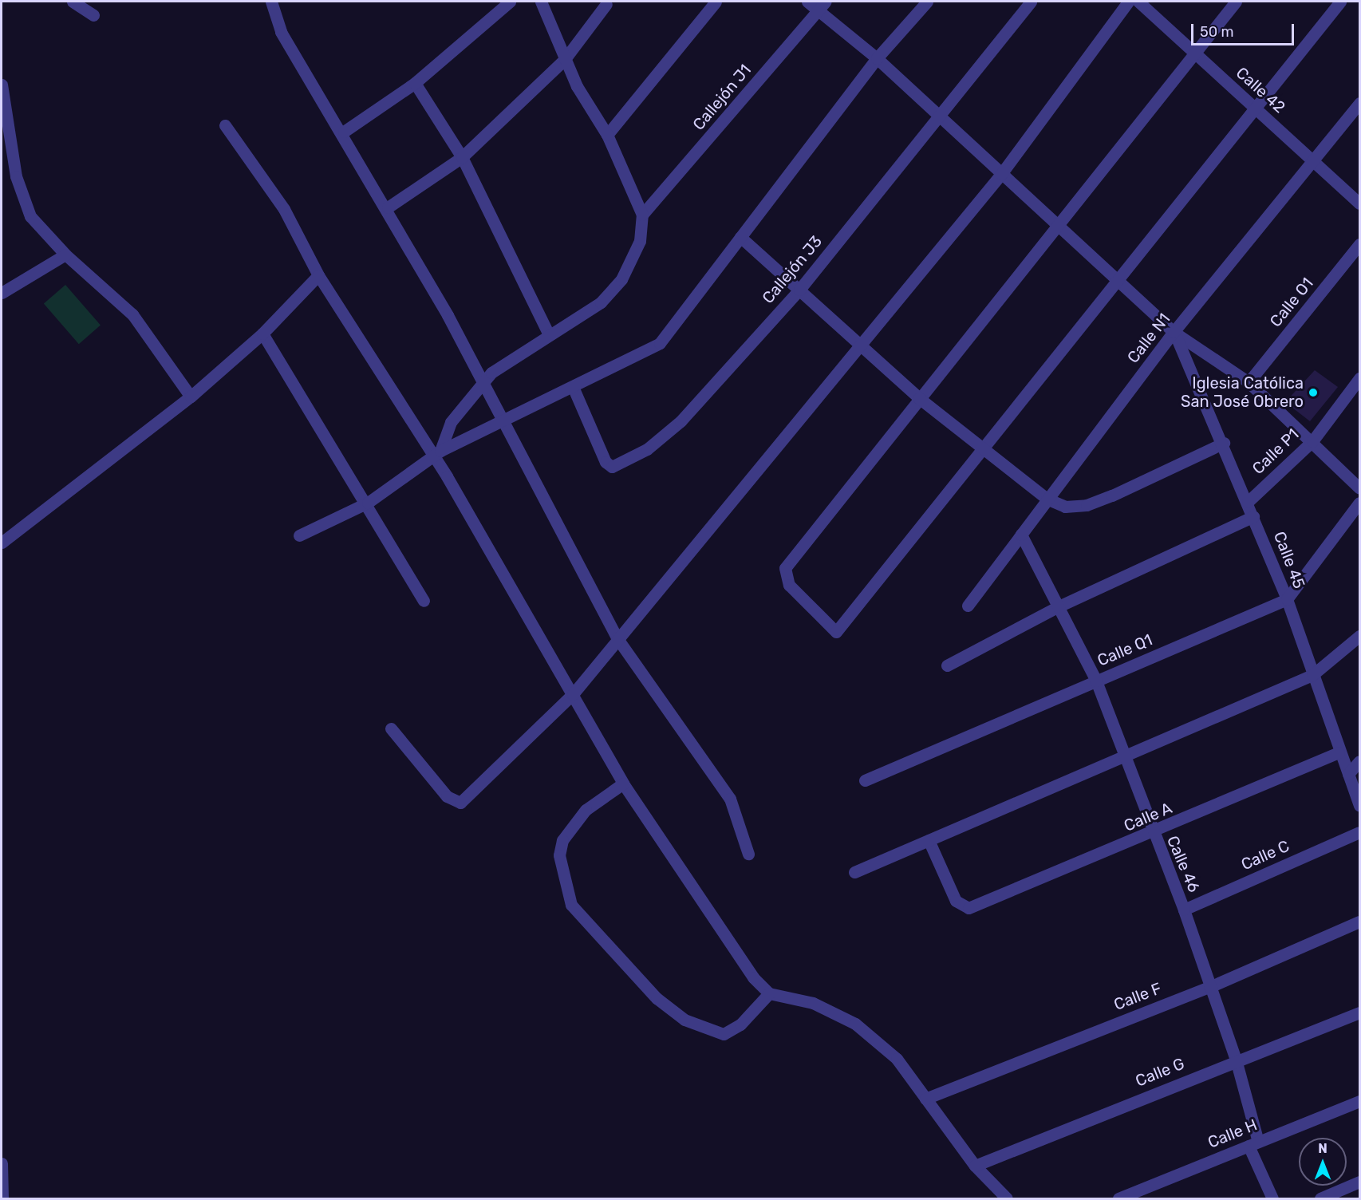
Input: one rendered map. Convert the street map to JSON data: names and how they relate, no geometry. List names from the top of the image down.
{
  "streets": {
    "street": [
      "Calle 42",
      "Callejón J1",
      "Callejón J3",
      "Calle O1",
      "Calle N1",
      "Calle P1",
      "Calle 45",
      "Calle Q1",
      "Calle A",
      "Calle C",
      "Calle 46",
      "Calle F",
      "Calle G",
      "Calle H"
    ]
  },
  "crossings": [
    ["Calle 42", "Calle N1"],
    ["Calle N1", "Calle 45"],
    ["Calle P1", "Calle 45"],
    ["Calle 45", "Calle Q1"],
    ["Calle 45", "Calle A"],
    ["Calle Q1", "Calle 46"],
    ["Calle A", "Calle 46"],
    ["Calle C", "Calle 46"],
    ["Calle 46", "Calle F"],
    ["Calle 46", "Calle G"],
    ["Calle 46", "Calle H"]
  ],
  "places": ["Iglesia Católica San José Obrero"],
  "scale_bar": "50 m",
  "north": "top"
}
